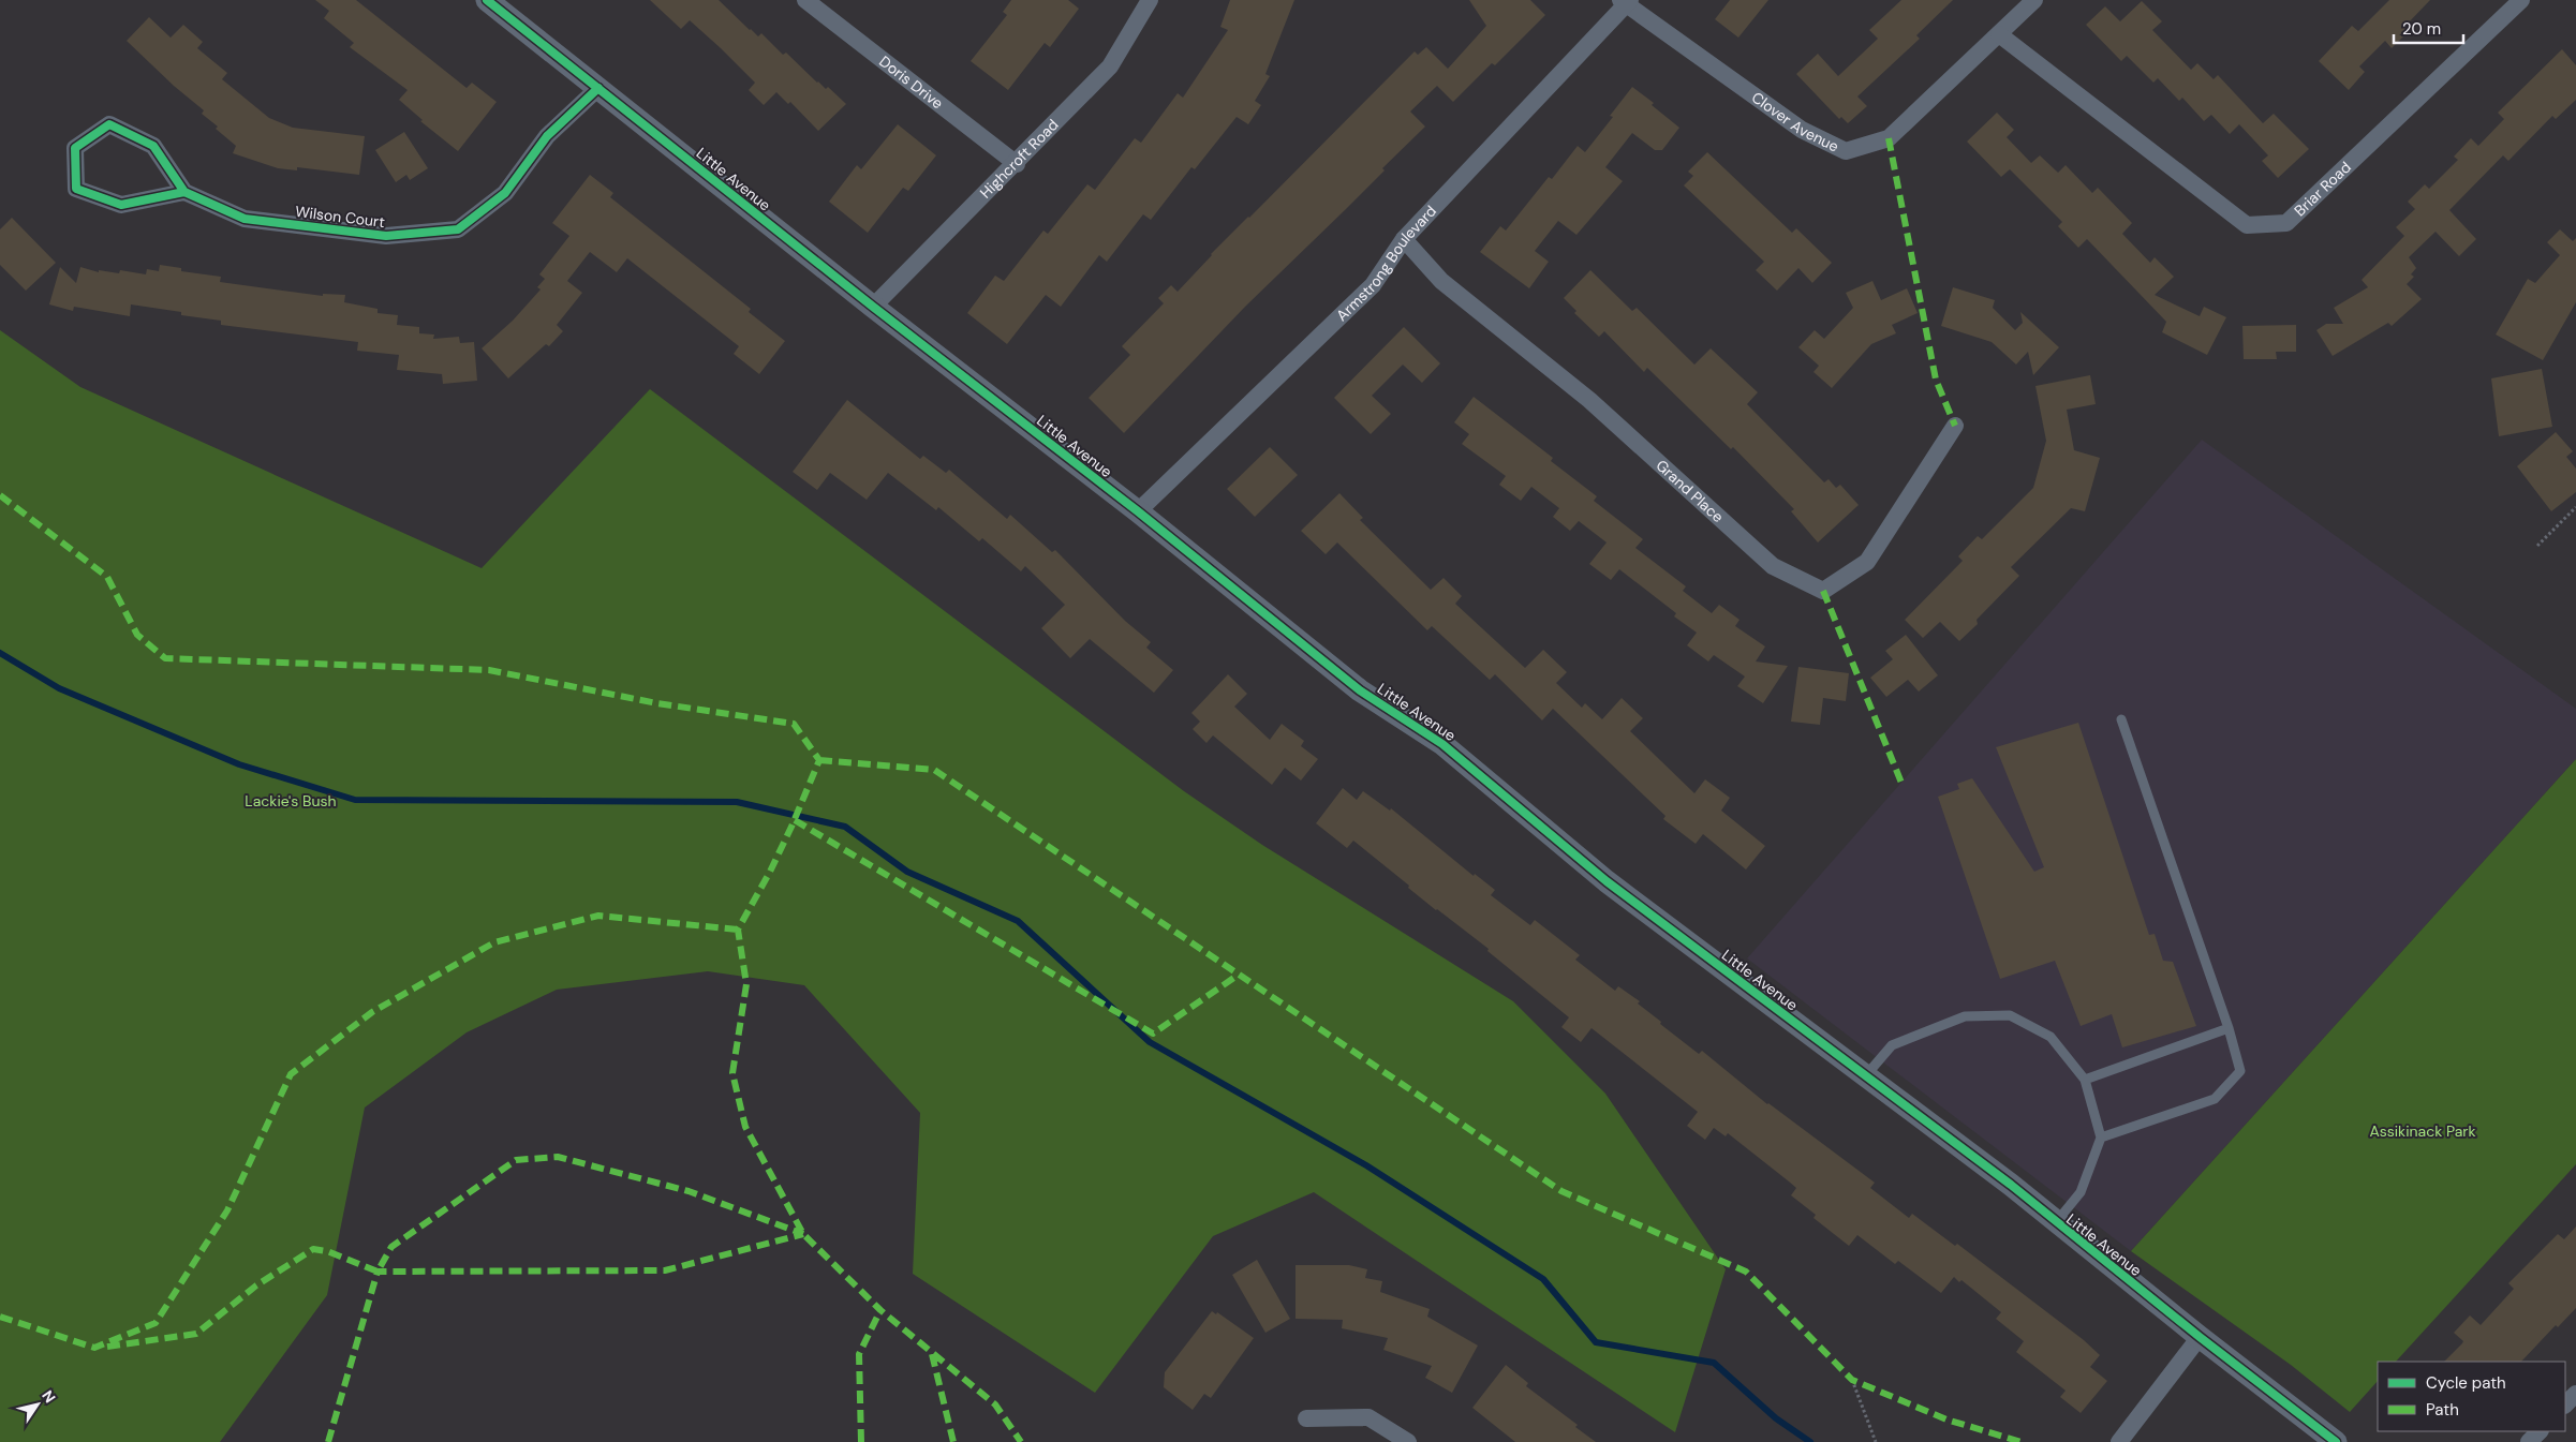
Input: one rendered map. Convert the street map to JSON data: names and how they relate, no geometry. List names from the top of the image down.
{
  "streets": {
    "street": [
      "Doris Drive",
      "Clover Avenue",
      "Highcroft Road",
      "Little Avenue",
      "Briar Road",
      "Wilson Court",
      "Armstrong Boulevard",
      "Grand Place"
    ]
  },
  "crossings": [
    ["Doris Drive", "Highcroft Road"],
    ["Clover Avenue", "Briar Road"],
    ["Clover Avenue", "Armstrong Boulevard"],
    ["Highcroft Road", "Little Avenue"],
    ["Little Avenue", "Wilson Court"],
    ["Little Avenue", "Armstrong Boulevard"],
    ["Armstrong Boulevard", "Grand Place"]
  ],
  "parks": ["Lackie's Bush", "Assikinack Park"],
  "legend": ["Cycle path", "Path"],
  "scale_bar": "20 m",
  "north": "top right"
}
